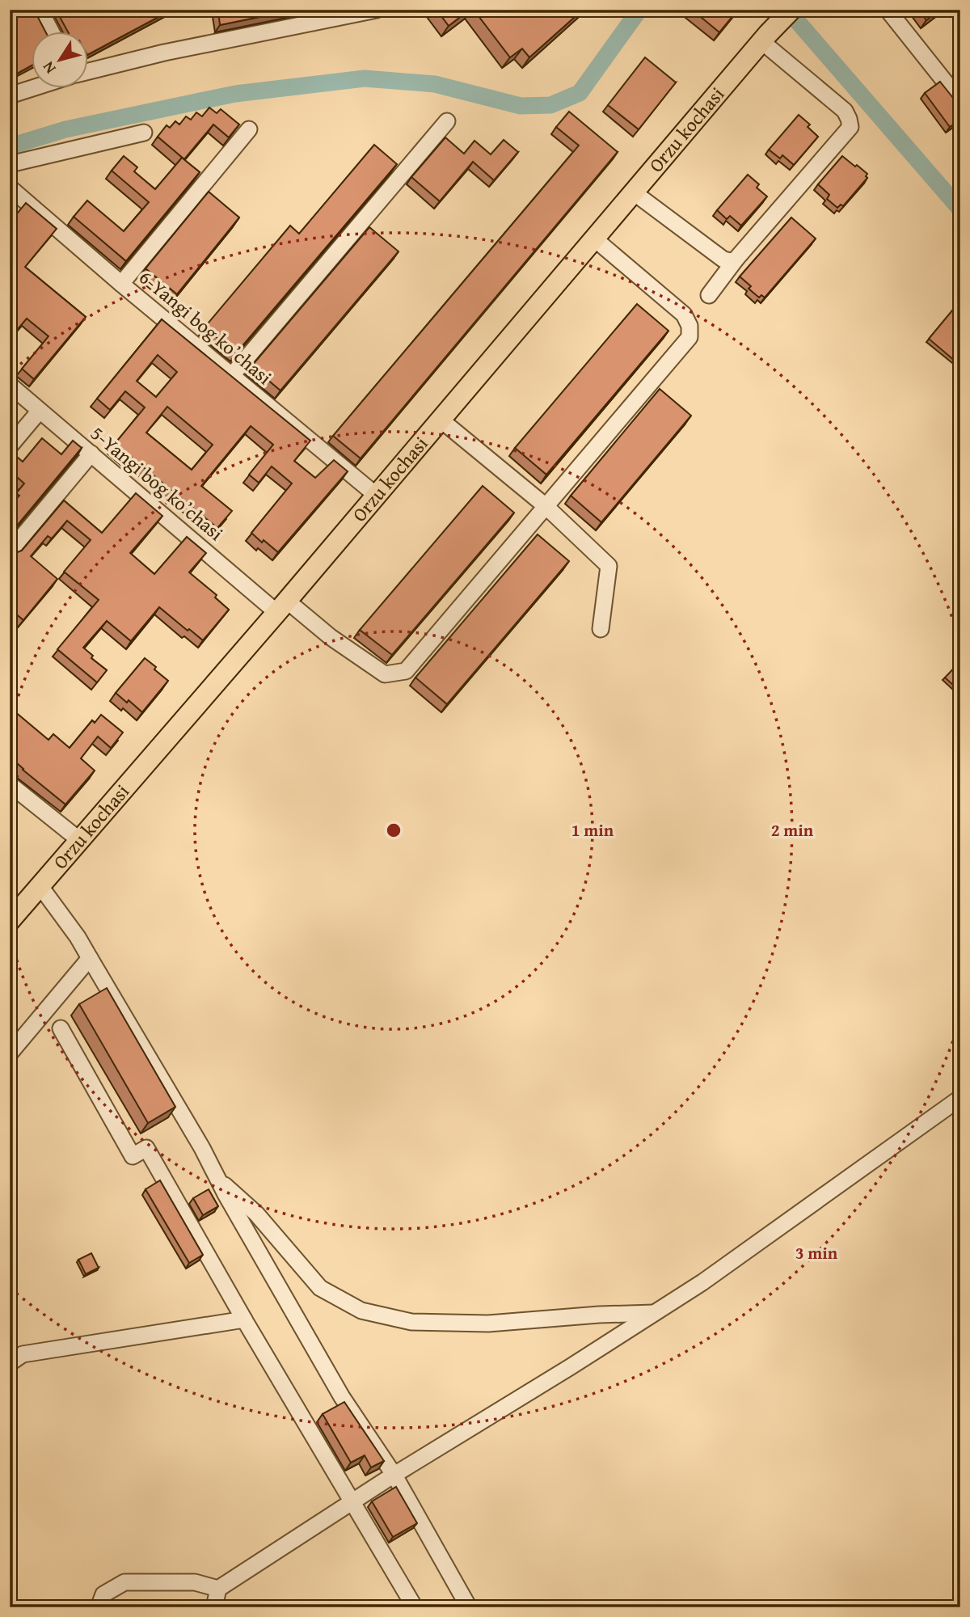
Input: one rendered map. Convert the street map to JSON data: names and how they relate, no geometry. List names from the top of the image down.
{
  "streets": {
    "main road": ["Orzu kochasi"],
    "street": ["6-Yangi bog koʼchasi", "5-Yangi bog koʼchasi"]
  },
  "crossings": [
    ["Orzu kochasi", "6-Yangi bog koʼchasi"],
    ["Orzu kochasi", "5-Yangi bog koʼchasi"]
  ],
  "north": "bottom left",
  "rings": ["1 min", "2 min", "3 min"]
}
